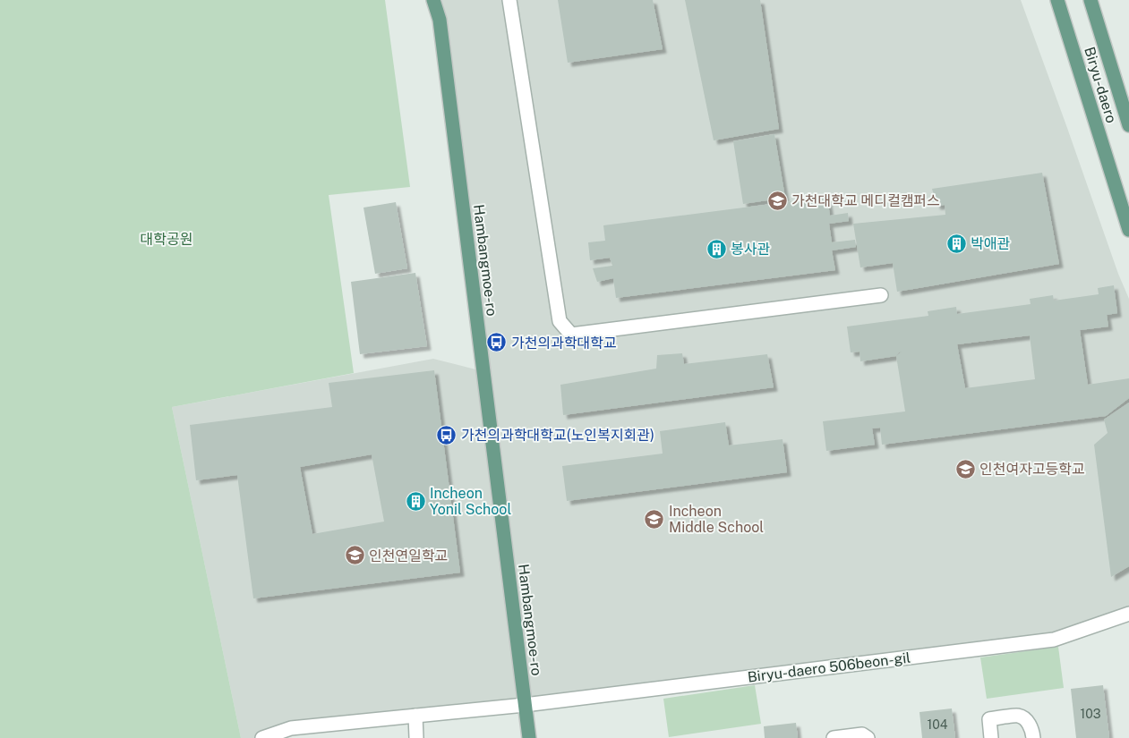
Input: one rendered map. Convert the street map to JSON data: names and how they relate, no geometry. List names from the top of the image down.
{
  "streets": {
    "main road": ["Biryu-daero", "Hambangmoe-ro"],
    "street": ["Biryu-daero 506beon-gil"]
  },
  "crossings": [
    ["Hambangmoe-ro", "Biryu-daero 506beon-gil"]
  ],
  "parks": ["대학공원"],
  "places": {
    "school or university": [
      "가천대학교 메디컬캠퍼스",
      "인천여자고등학교",
      "Incheon Middle School",
      "인천연일학교"
    ],
    "building": ["박애관", "봉사관", "Incheon Yonil School"],
    "bus stop": ["가천의과학대학교", "가천의과학대학교(노인복지회관)"]
  },
  "house_numbers": ["103", "104"]
}
